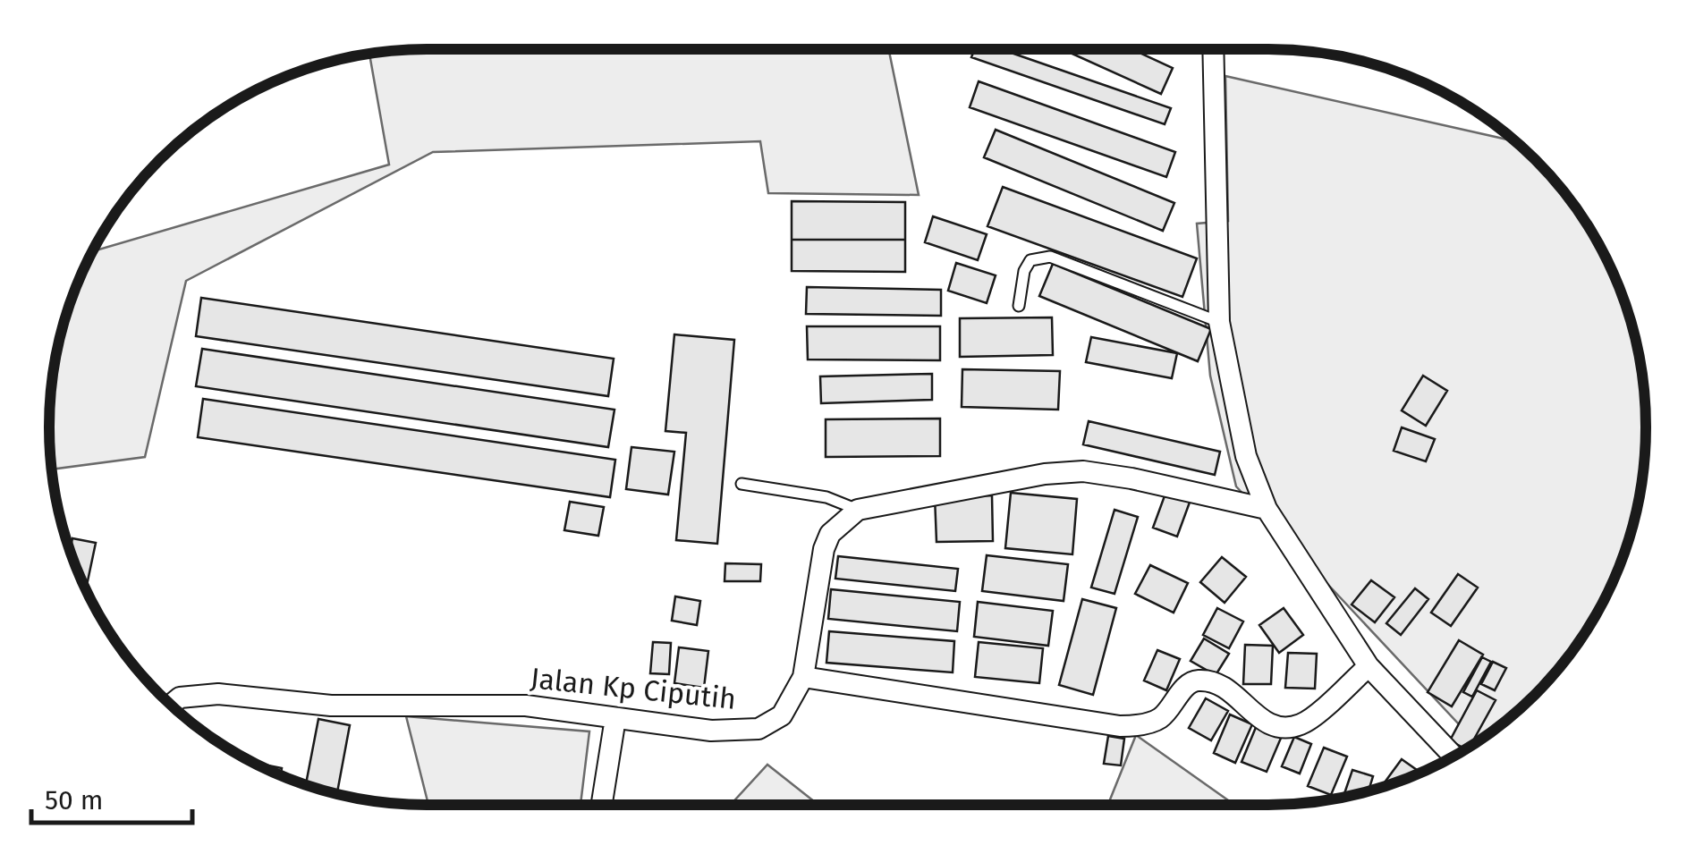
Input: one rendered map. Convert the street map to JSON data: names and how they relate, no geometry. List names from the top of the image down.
{
  "streets": {
    "street": ["Jalan Kp Ciputih"]
  },
  "scale_bar": "50 m"
}
